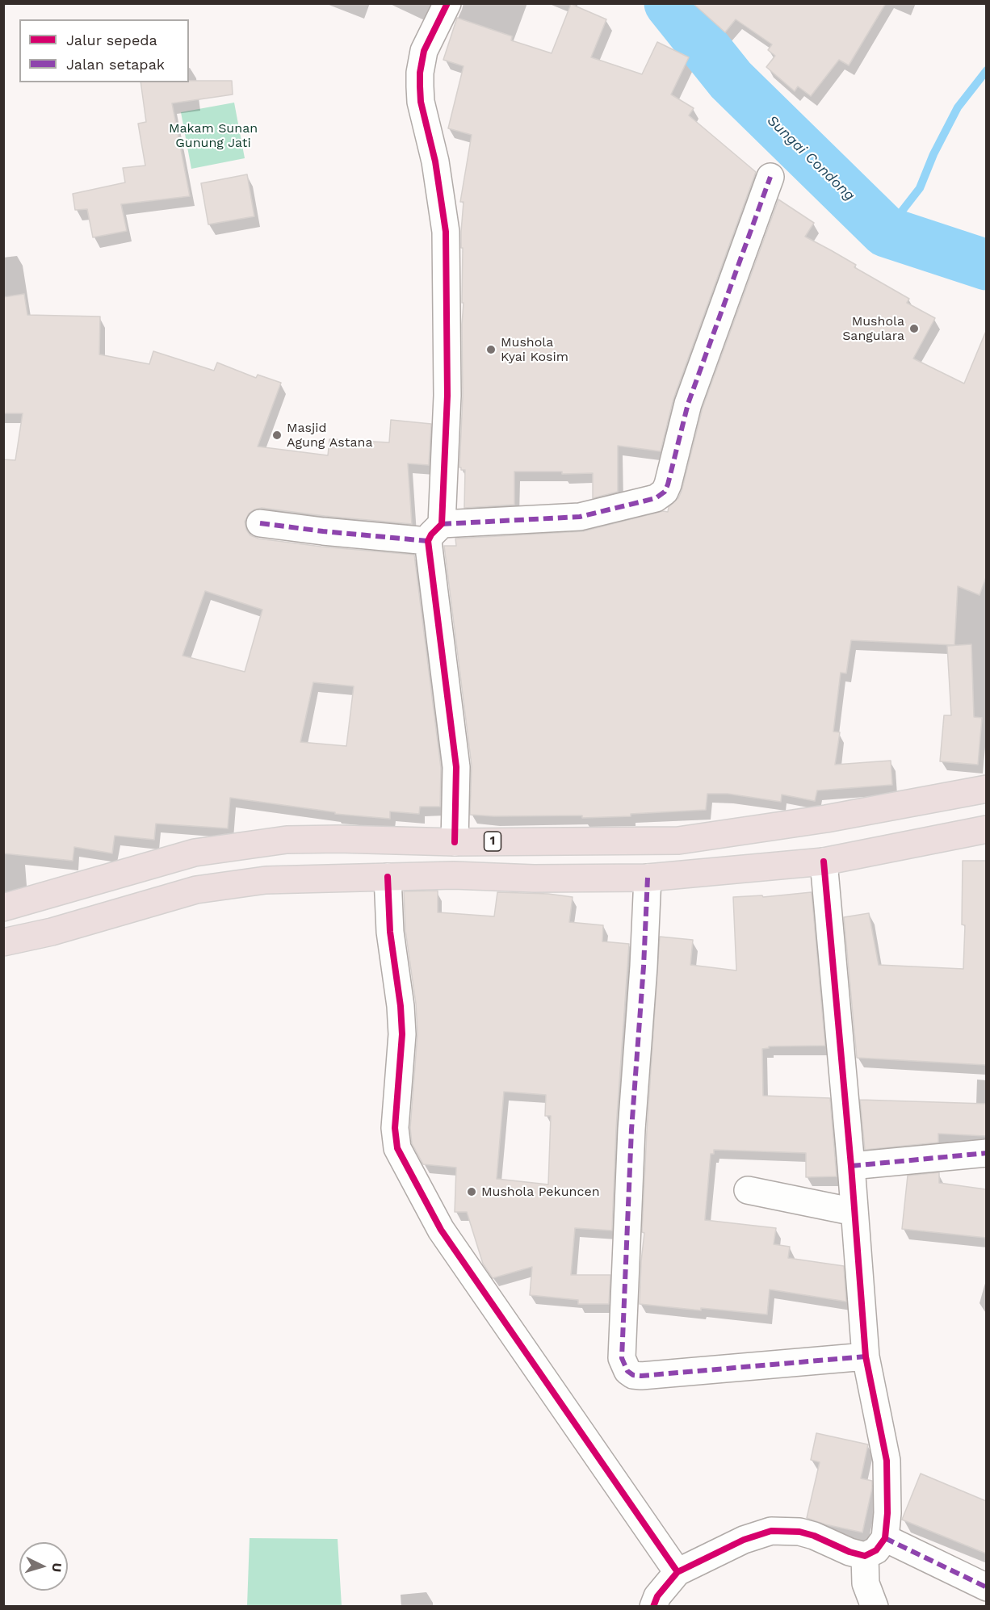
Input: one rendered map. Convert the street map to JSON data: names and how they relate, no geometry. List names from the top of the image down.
{
  "streets": {
    "highway": ["1"]
  },
  "water": ["Sungai Condong"],
  "parks": ["Makam Sunan Gunung Jati"],
  "places": [
    "Mushola Sangulara",
    "Mushola Kyai Kosim",
    "Masjid Agung Astana",
    "Mushola Pekuncen"
  ],
  "legend": ["Jalur sepeda", "Jalan setapak"],
  "north": "right"
}
